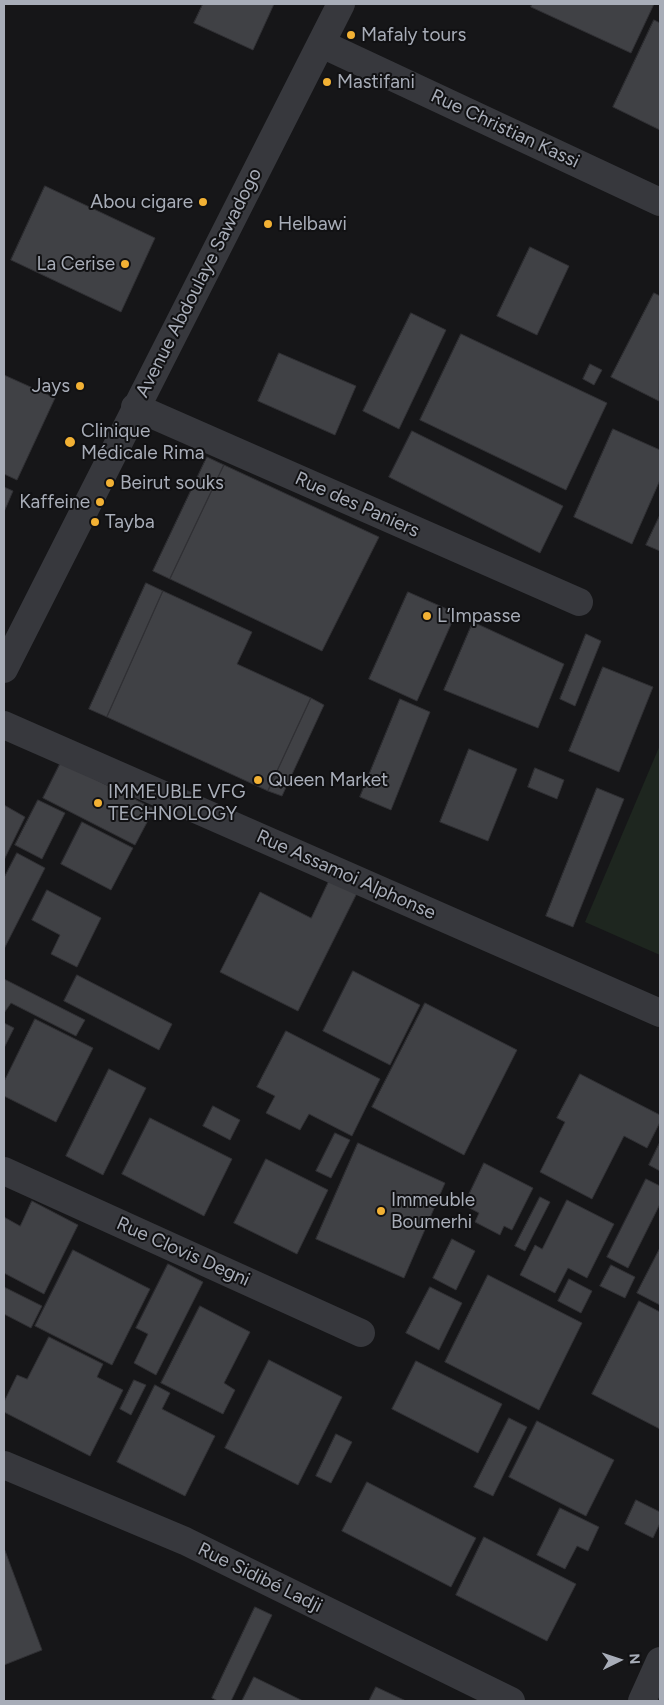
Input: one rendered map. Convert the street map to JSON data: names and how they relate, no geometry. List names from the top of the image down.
{
  "streets": {
    "street": [
      "Rue Christian Kassi",
      "Avenue Abdoulaye Sawadogo",
      "Rue des Paniers",
      "Rue Assamoi Alphonse",
      "Rue Clovis Degni",
      "Rue Sidibé Ladji"
    ]
  },
  "crossings": [
    ["Rue Christian Kassi", "Avenue Abdoulaye Sawadogo"],
    ["Avenue Abdoulaye Sawadogo", "Rue des Paniers"]
  ],
  "places": [
    "Mafaly tours",
    "Mastifani",
    "Abou cigare",
    "Helbawi",
    "La Cerise",
    "Jays",
    "Clinique Médicale Rima",
    "Beirut souks",
    "Kaffeine",
    "Tayba",
    "L’Impasse",
    "Queen Market",
    "IMMEUBLE VFG TECHNOLOGY",
    "Immeuble Boumerhi"
  ],
  "north": "right"
}
